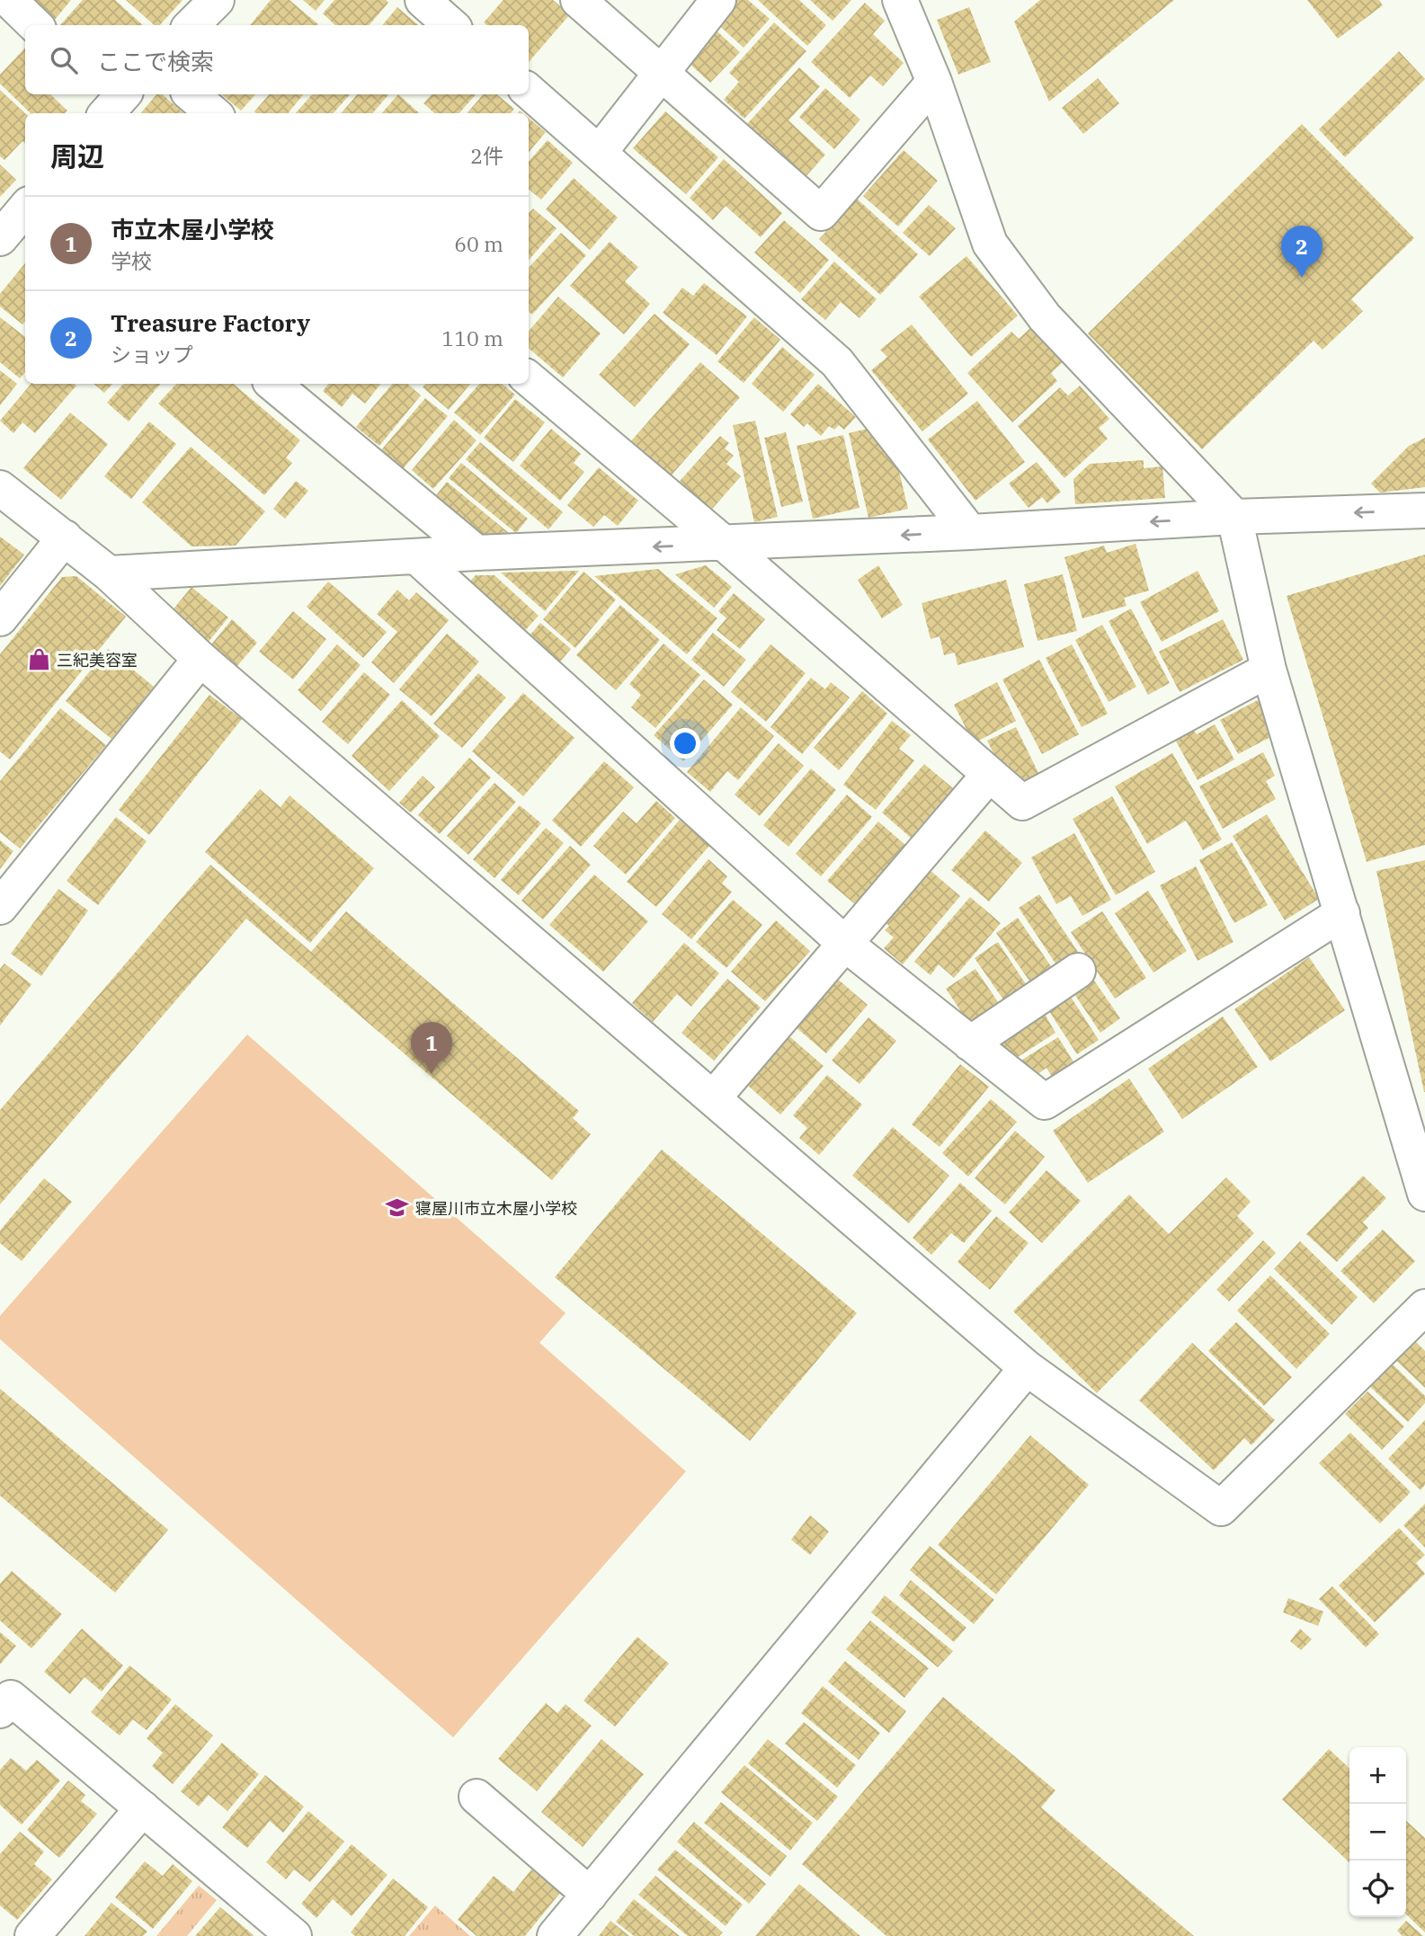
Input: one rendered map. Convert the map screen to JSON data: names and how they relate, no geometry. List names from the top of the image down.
{
  "places": {
    "shop": ["三紀美容室"],
    "school or university": ["寝屋川市立木屋小学校"]
  },
  "page": {
    "search": "ここで検索",
    "heading": ["周辺", "2件"],
    "list": [
      {
        "mark": "1",
        "name": "市立木屋小学校",
        "note": "学校",
        "value": "60 m"
      },
      {
        "mark": "2",
        "name": "Treasure Factory",
        "note": "ショップ",
        "value": "110 m"
      }
    ],
    "pins": ["2", "1"],
    "map_buttons": ["+", "−"]
  }
}
